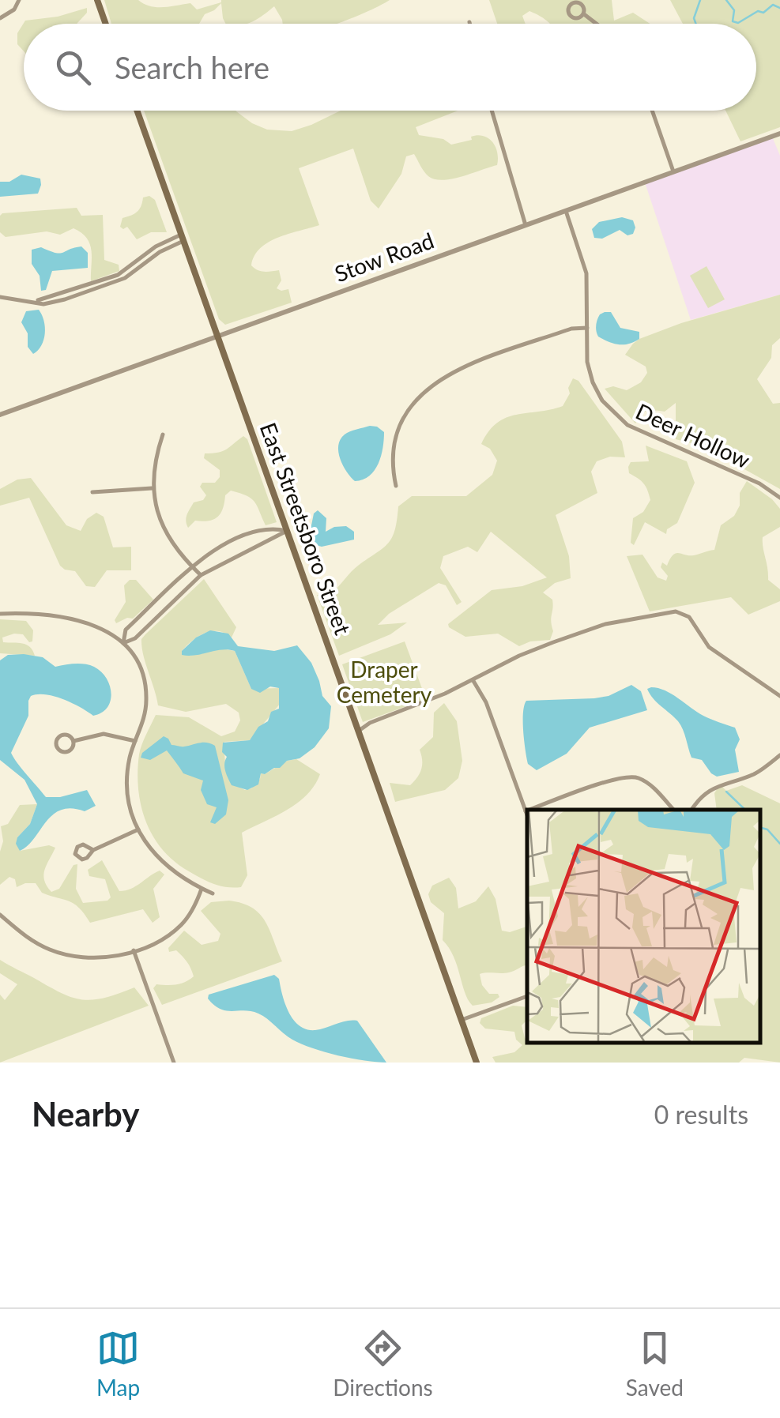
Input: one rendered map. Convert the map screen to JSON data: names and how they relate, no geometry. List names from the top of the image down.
{
  "streets": {
    "main road": ["East Streetsboro Street"],
    "street": ["Stow Road", "Deer Hollow"]
  },
  "crossings": [
    ["Stow Road", "Deer Hollow"],
    ["Stow Road", "East Streetsboro Street"]
  ],
  "parks": ["Draper Cemetery"],
  "page": {
    "search": "Search here",
    "heading": ["Nearby", "0 results"],
    "nav": ["Map", "Directions", "Saved"]
  }
}
